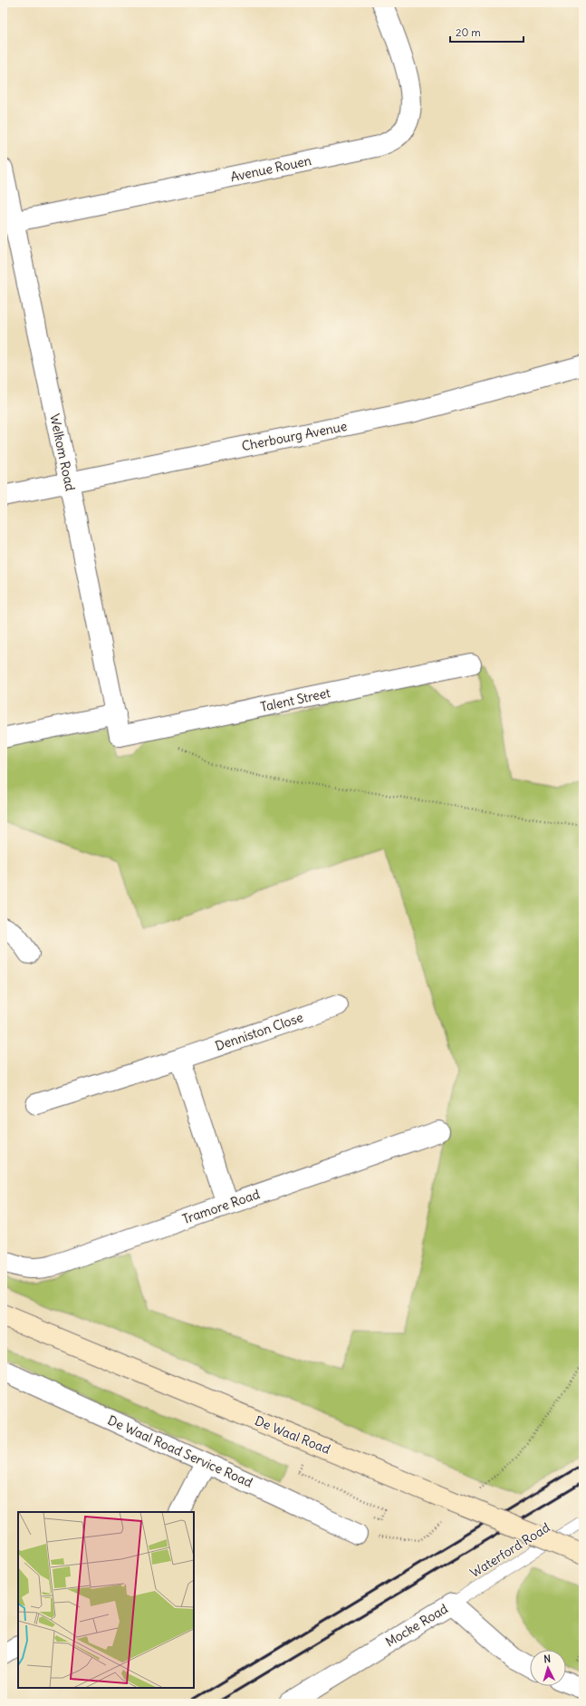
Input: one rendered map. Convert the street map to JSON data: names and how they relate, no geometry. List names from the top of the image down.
{
  "streets": {
    "main road": ["De Waal Road"],
    "street": [
      "Avenue Rouen",
      "Cherbourg Avenue",
      "Welkom Road",
      "Talent Street",
      "Denniston Close",
      "Tramore Road",
      "De Waal Road Service Road",
      "Mocke Road"
    ],
    "lane": ["Waterford Road"]
  },
  "crossings": [
    ["Avenue Rouen", "Welkom Road"],
    ["Cherbourg Avenue", "Welkom Road"],
    ["Welkom Road", "Talent Street"],
    ["Waterford Road", "Mocke Road"]
  ],
  "scale_bar": "20 m",
  "north": "top"
}
